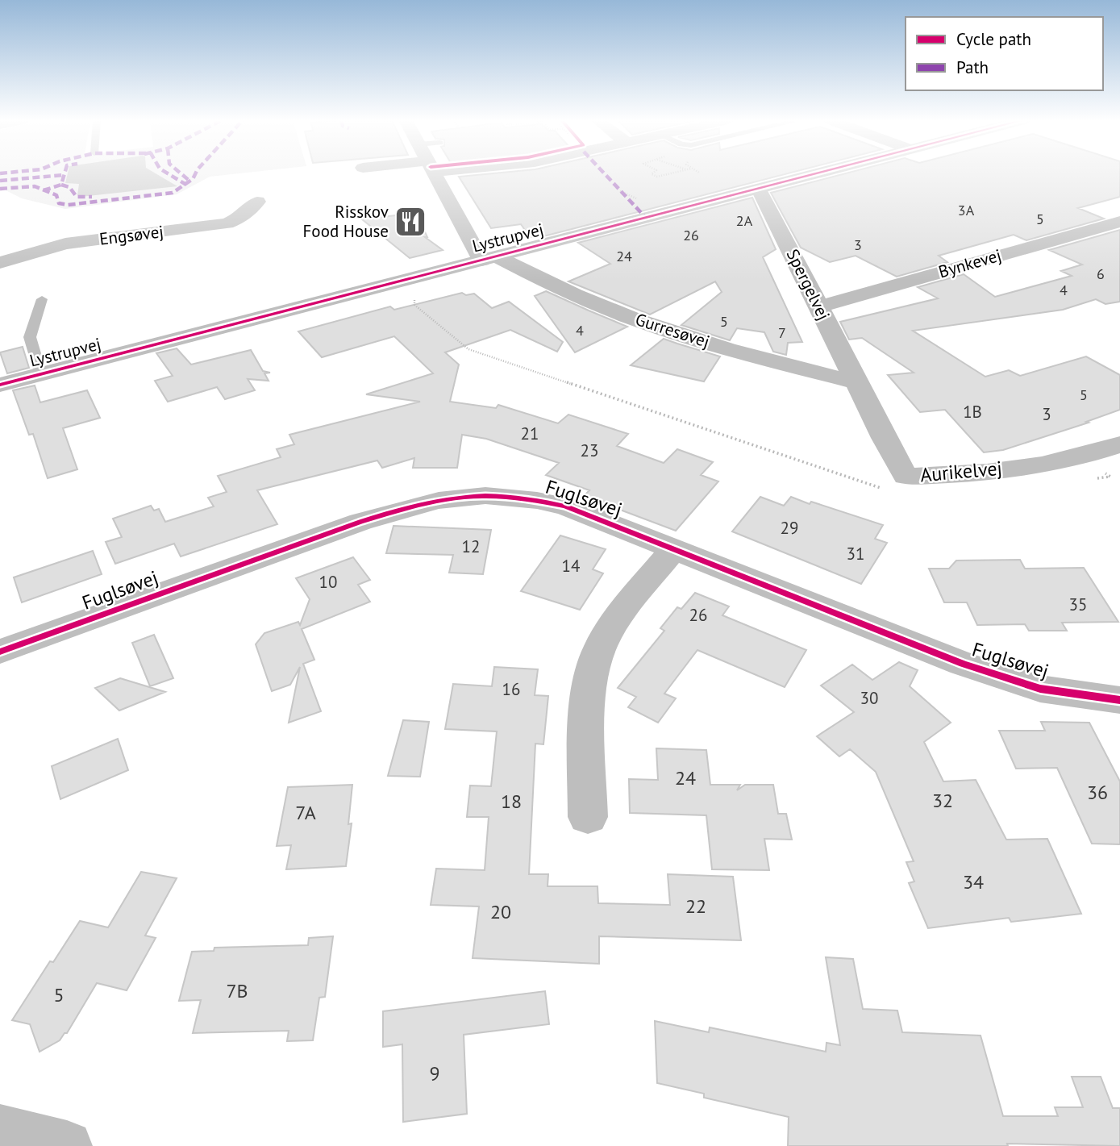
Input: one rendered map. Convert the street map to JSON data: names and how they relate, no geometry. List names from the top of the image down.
{
  "streets": {
    "street": [
      "Engsøvej",
      "Lystrupvej",
      "Bynkevej",
      "Spergelvej",
      "Gurresøvej",
      "Aurikelvej",
      "Fuglsøvej"
    ]
  },
  "crossings": [
    ["Lystrupvej", "Spergelvej"],
    ["Lystrupvej", "Gurresøvej"],
    ["Bynkevej", "Spergelvej"],
    ["Spergelvej", "Gurresøvej"],
    ["Spergelvej", "Aurikelvej"],
    ["Gurresøvej", "Aurikelvej"]
  ],
  "places": {
    "restaurant": ["Risskov Food House"]
  },
  "house_numbers": [
    "3A",
    "5",
    "2A",
    "26",
    "3",
    "24",
    "6",
    "4",
    "5",
    "4",
    "7",
    "5",
    "1B",
    "3",
    "21",
    "23",
    "29",
    "12",
    "31",
    "14",
    "10",
    "35",
    "26",
    "16",
    "30",
    "24",
    "36",
    "32",
    "18",
    "7A",
    "34",
    "22",
    "20",
    "7B",
    "5",
    "9"
  ],
  "legend": ["Cycle path", "Path"]
}
